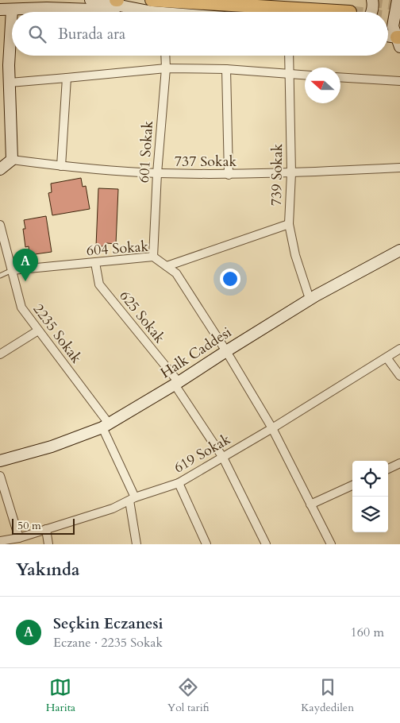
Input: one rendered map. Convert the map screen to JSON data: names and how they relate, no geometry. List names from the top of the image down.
{
  "streets": {
    "street": [
      "601 Sokak",
      "737 Sokak",
      "739 Sokak",
      "604 Sokak",
      "625 Sokak",
      "2235 Sokak",
      "Halk Caddesi",
      "619 Sokak"
    ]
  },
  "crossings": [
    ["601 Sokak", "737 Sokak"],
    ["601 Sokak", "604 Sokak"],
    ["737 Sokak", "739 Sokak"],
    ["739 Sokak", "Halk Caddesi"],
    ["604 Sokak", "625 Sokak"],
    ["604 Sokak", "2235 Sokak"],
    ["604 Sokak", "Halk Caddesi"],
    ["604 Sokak", "619 Sokak"],
    ["625 Sokak", "Halk Caddesi"],
    ["625 Sokak", "619 Sokak"],
    ["2235 Sokak", "Halk Caddesi"],
    ["2235 Sokak", "619 Sokak"]
  ],
  "scale_bar": "50 m",
  "north": "left",
  "page": {
    "search": "Burada ara",
    "pins": "A",
    "scale": "50 m",
    "heading": "Yakında",
    "list": [
      {
        "mark": "A",
        "name": "Seçkin Eczanesi",
        "note": "Eczane · 2235 Sokak",
        "value": "160 m"
      }
    ],
    "nav": ["Harita", "Yol tarifi", "Kaydedilen"]
  }
}
